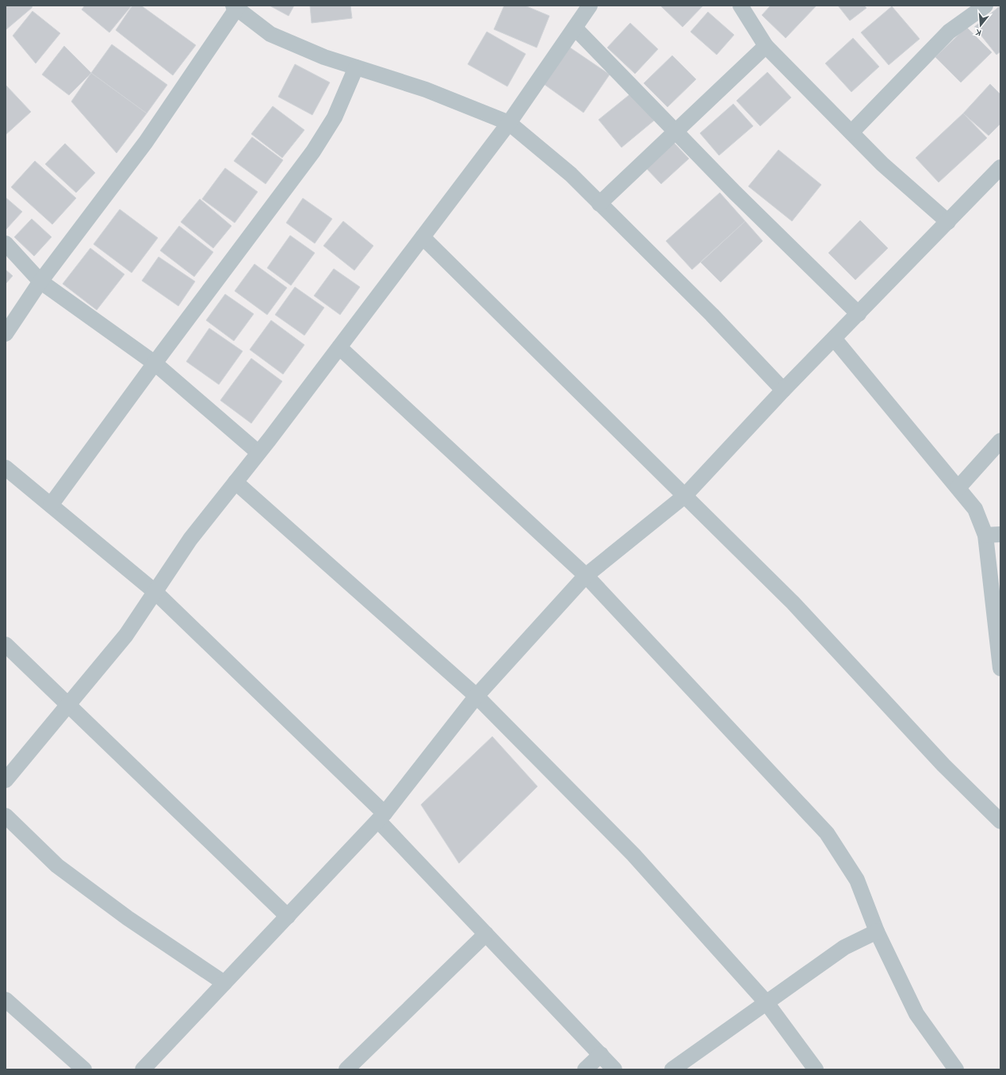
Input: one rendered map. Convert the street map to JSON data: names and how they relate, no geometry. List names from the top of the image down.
{
  "north": "bottom"
}
